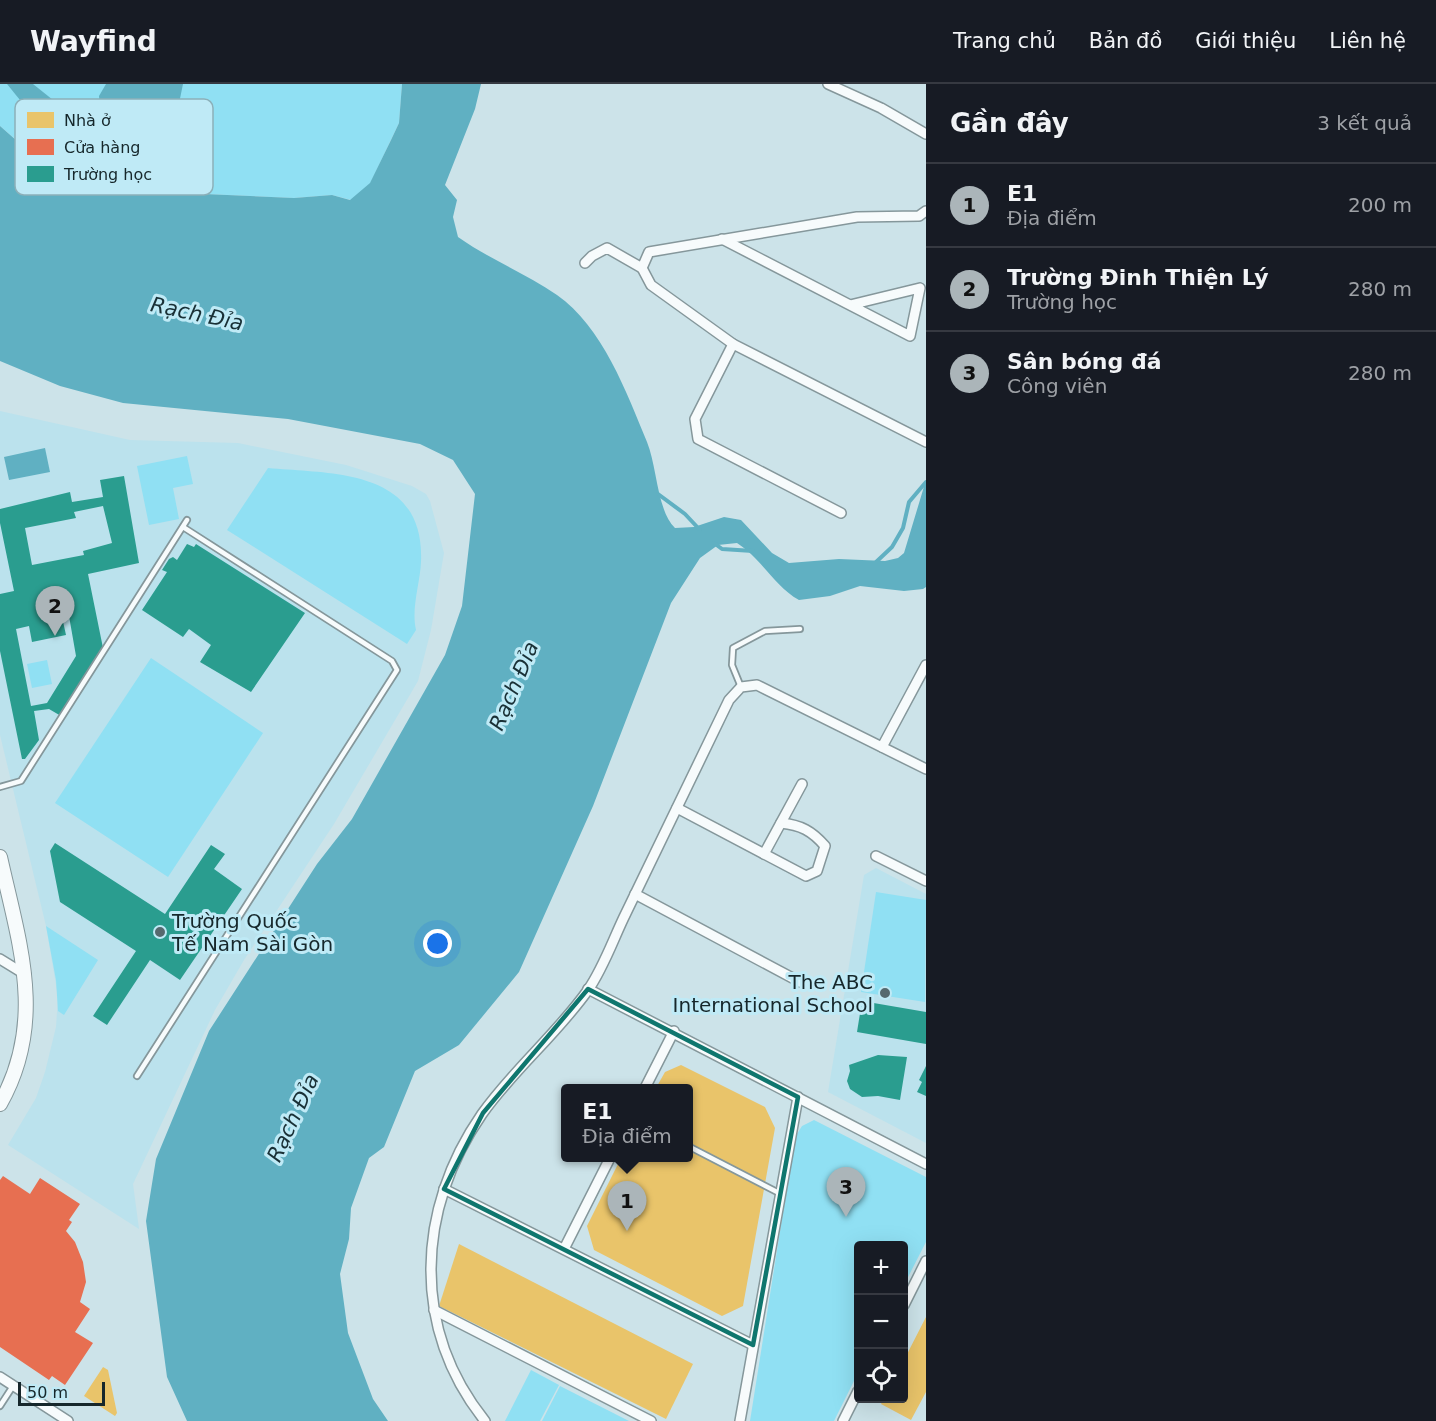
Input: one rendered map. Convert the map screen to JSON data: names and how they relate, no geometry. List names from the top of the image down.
{
  "water": ["Rạch Đỉa"],
  "places": ["Trường Quốc Tế Nam Sài Gòn", "The ABC International School"],
  "legend": ["Nhà ở", "Cửa hàng", "Trường học"],
  "scale_bar": "50 m",
  "page": {
    "header": "Wayfind",
    "nav": [
      "Trang chủ",
      "Bản đồ",
      "Giới thiệu",
      "Liên hệ"
    ],
    "heading": ["Gần đây", "3 kết quả"],
    "list": [
      {
        "mark": "1",
        "name": "E1",
        "note": "Địa điểm",
        "value": "200 m"
      },
      {
        "mark": "2",
        "name": "Trường Đinh Thiện Lý",
        "note": "Trường học",
        "value": "280 m"
      },
      {
        "mark": "3",
        "name": "Sân bóng đá",
        "note": "Công viên",
        "value": "280 m"
      }
    ],
    "pins": ["2", "3", "1"],
    "popup": ["E1", "Địa điểm"],
    "map_buttons": ["+", "−"],
    "scale": "50 m"
  }
}
